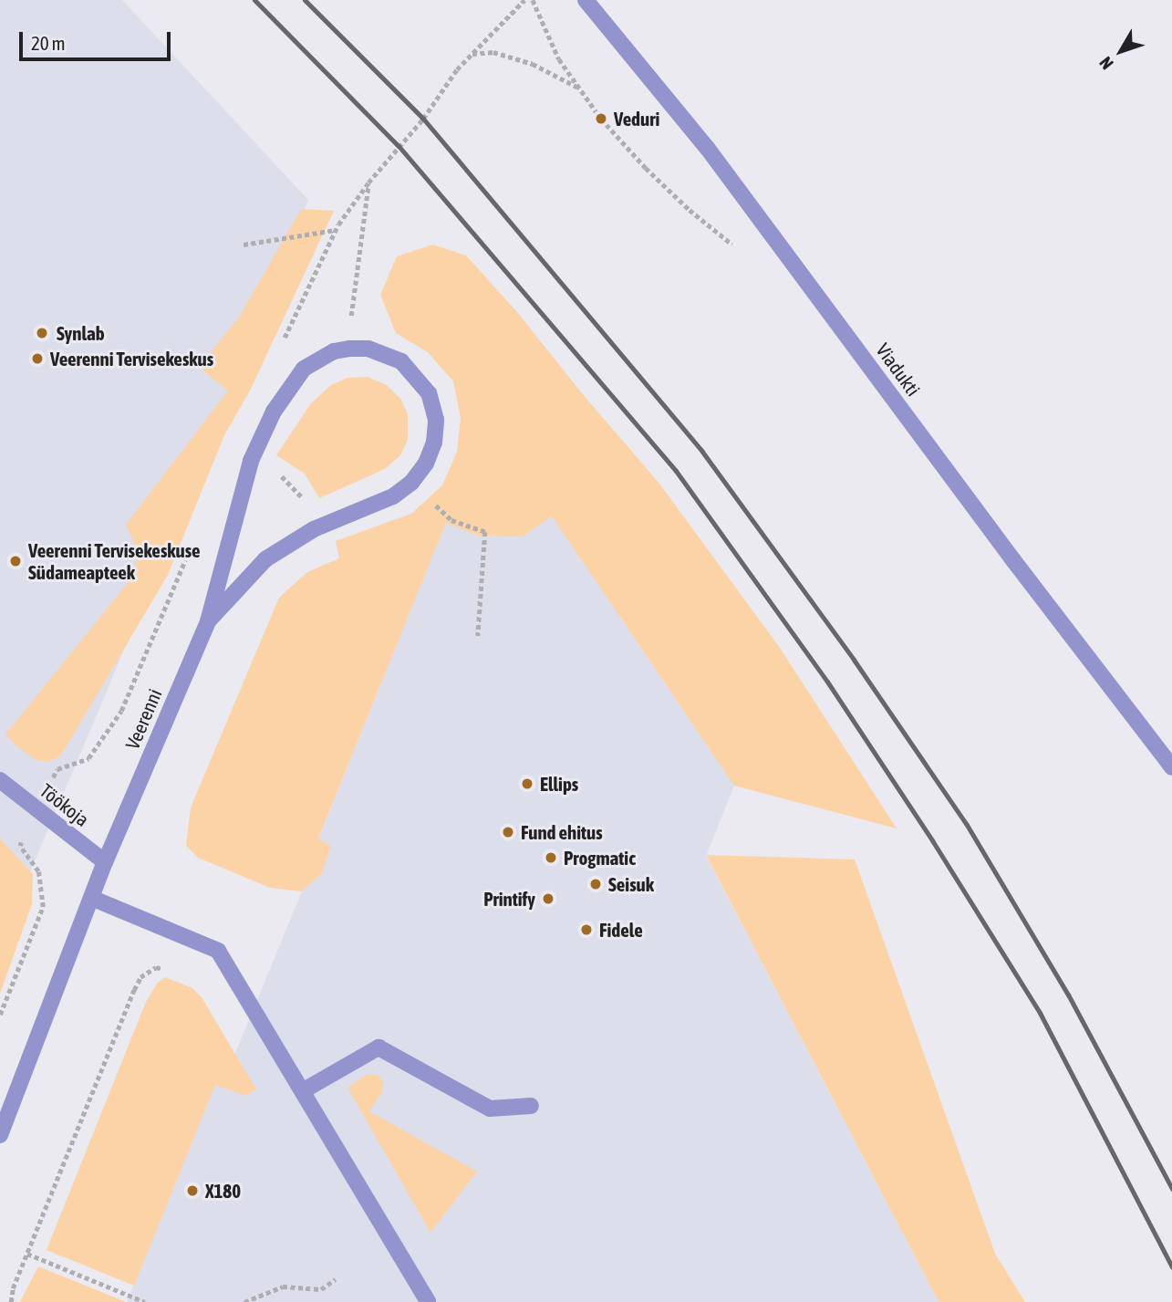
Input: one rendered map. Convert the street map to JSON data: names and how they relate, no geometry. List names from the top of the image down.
{
  "streets": {
    "street": ["Viadukti", "Veerenni", "Töökoja"]
  },
  "crossings": [
    ["Veerenni", "Töökoja"]
  ],
  "places": [
    "Veduri",
    "Synlab",
    "Veerenni Tervisekeskus",
    "Veerenni Tervisekeskuse Südameapteek",
    "Ellips",
    "Fund ehitus",
    "Progmatic",
    "Seisuk",
    "Printify",
    "Fidele",
    "X180"
  ],
  "scale_bar": "20 m",
  "north": "bottom left"
}
